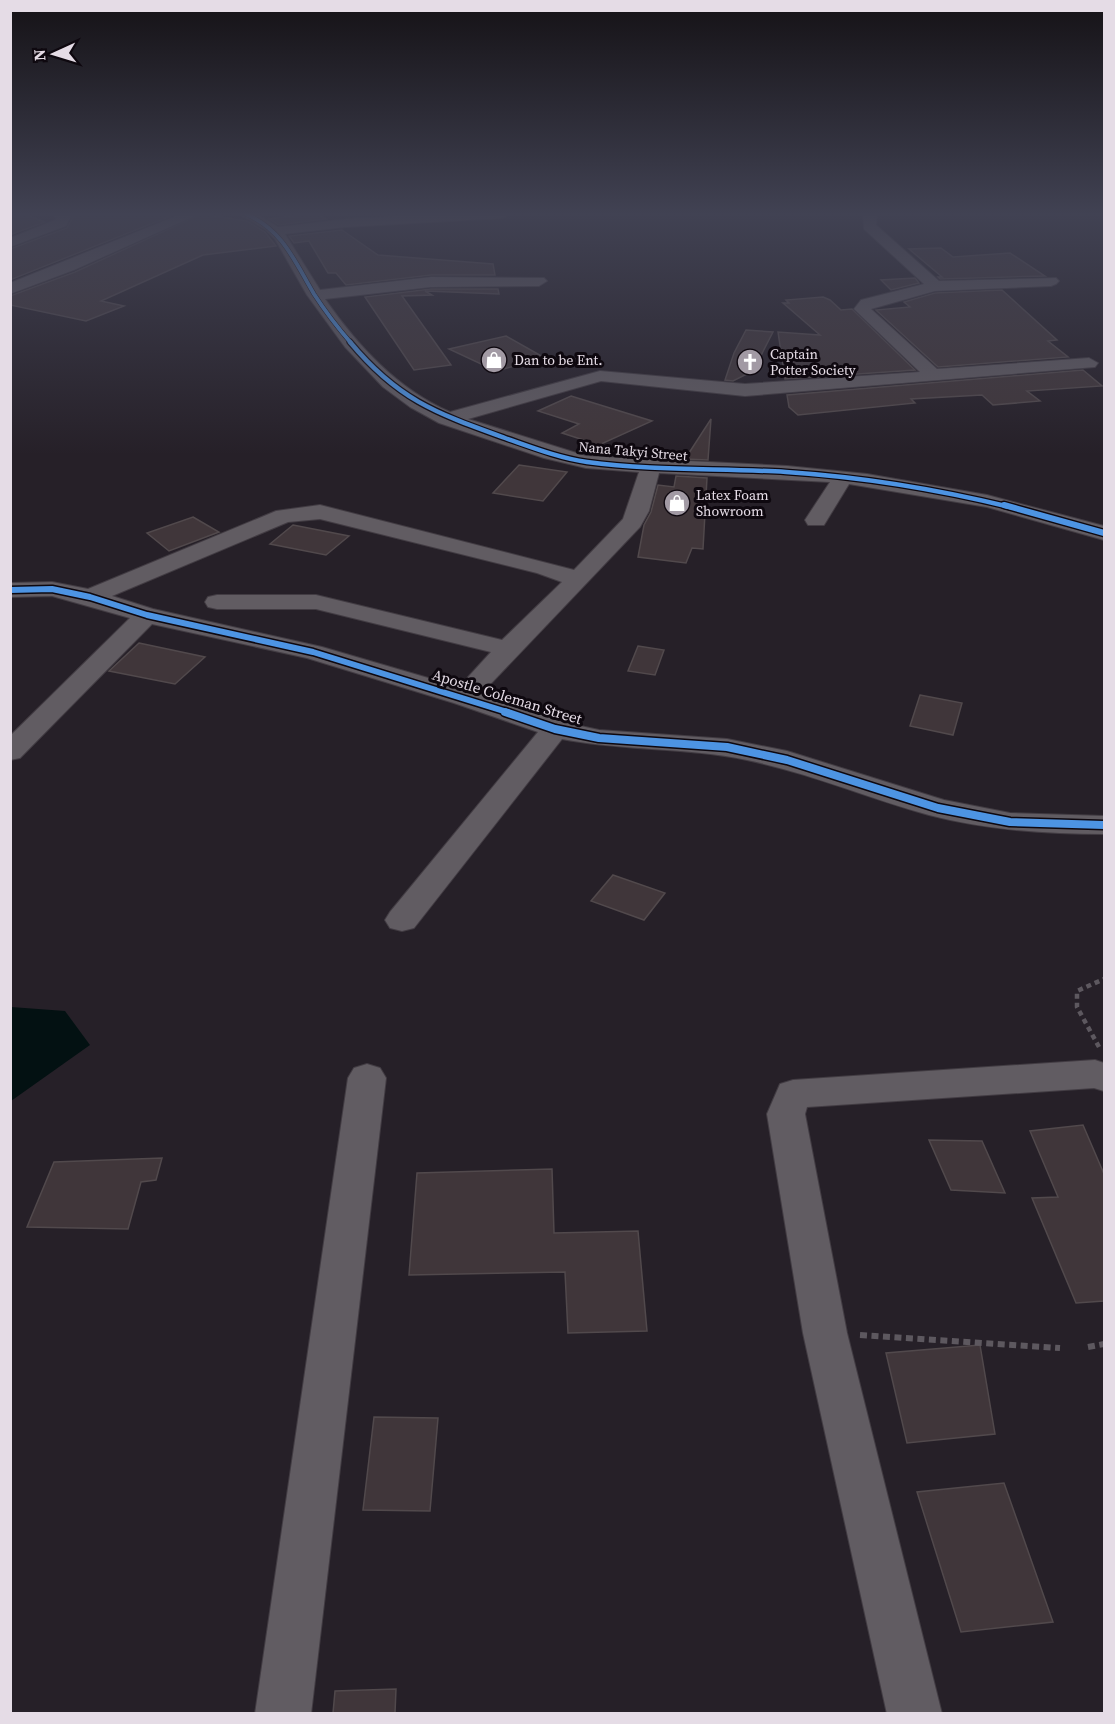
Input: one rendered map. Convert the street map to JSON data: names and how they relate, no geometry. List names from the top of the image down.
{
  "streets": {
    "street": ["Nana Takyi Street", "Apostle Coleman Street"]
  },
  "places": {
    "shop": ["Dan to be Ent.", "Latex Foam Showroom"],
    "church": ["Captain Potter Society"]
  },
  "north": "left"
}
